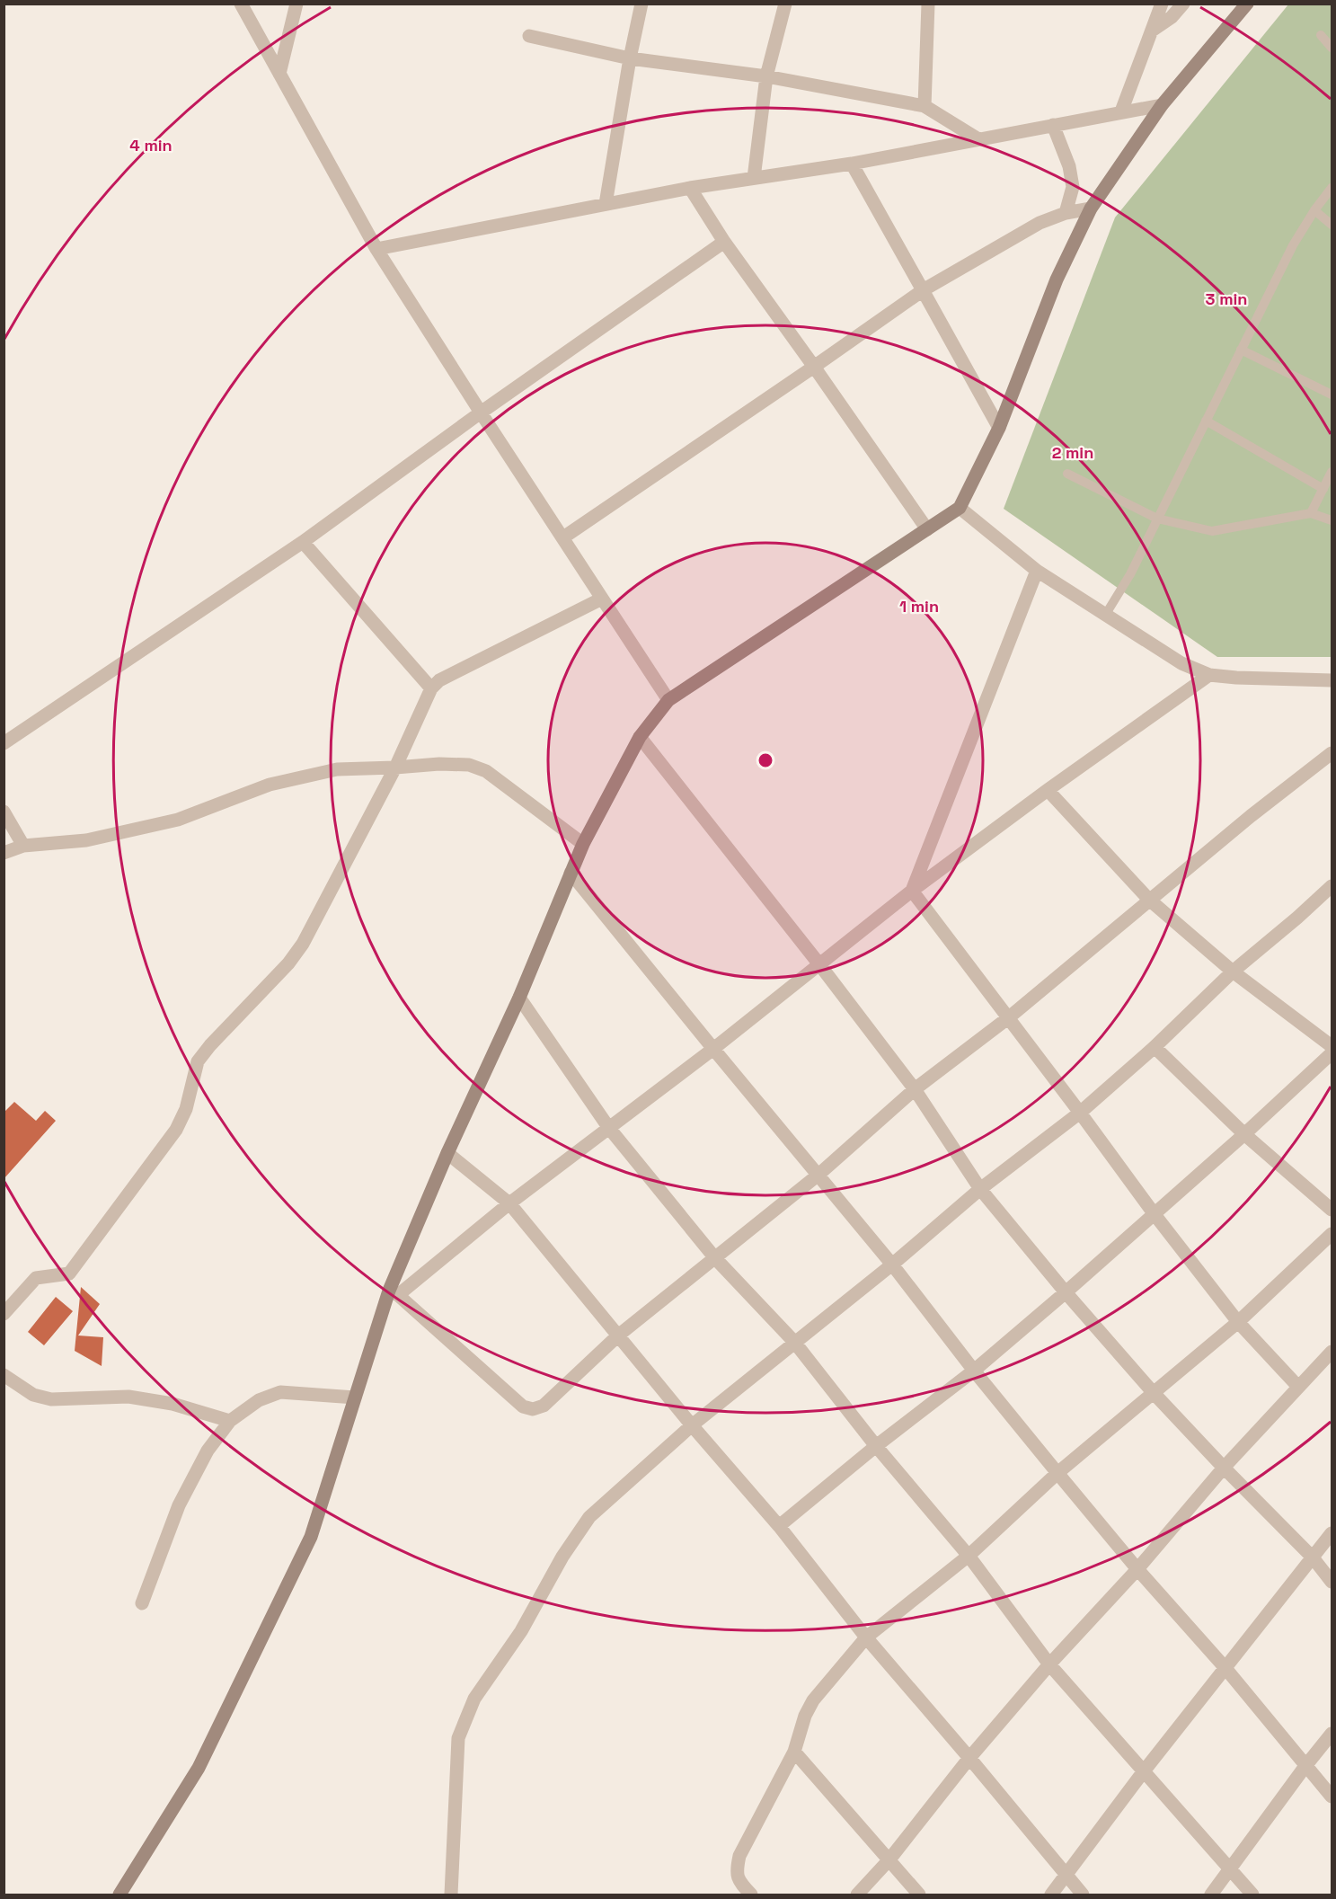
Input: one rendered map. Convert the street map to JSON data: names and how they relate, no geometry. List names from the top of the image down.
{
  "rings": [
    "4 min",
    "3 min",
    "2 min",
    "1 min"
  ]
}
